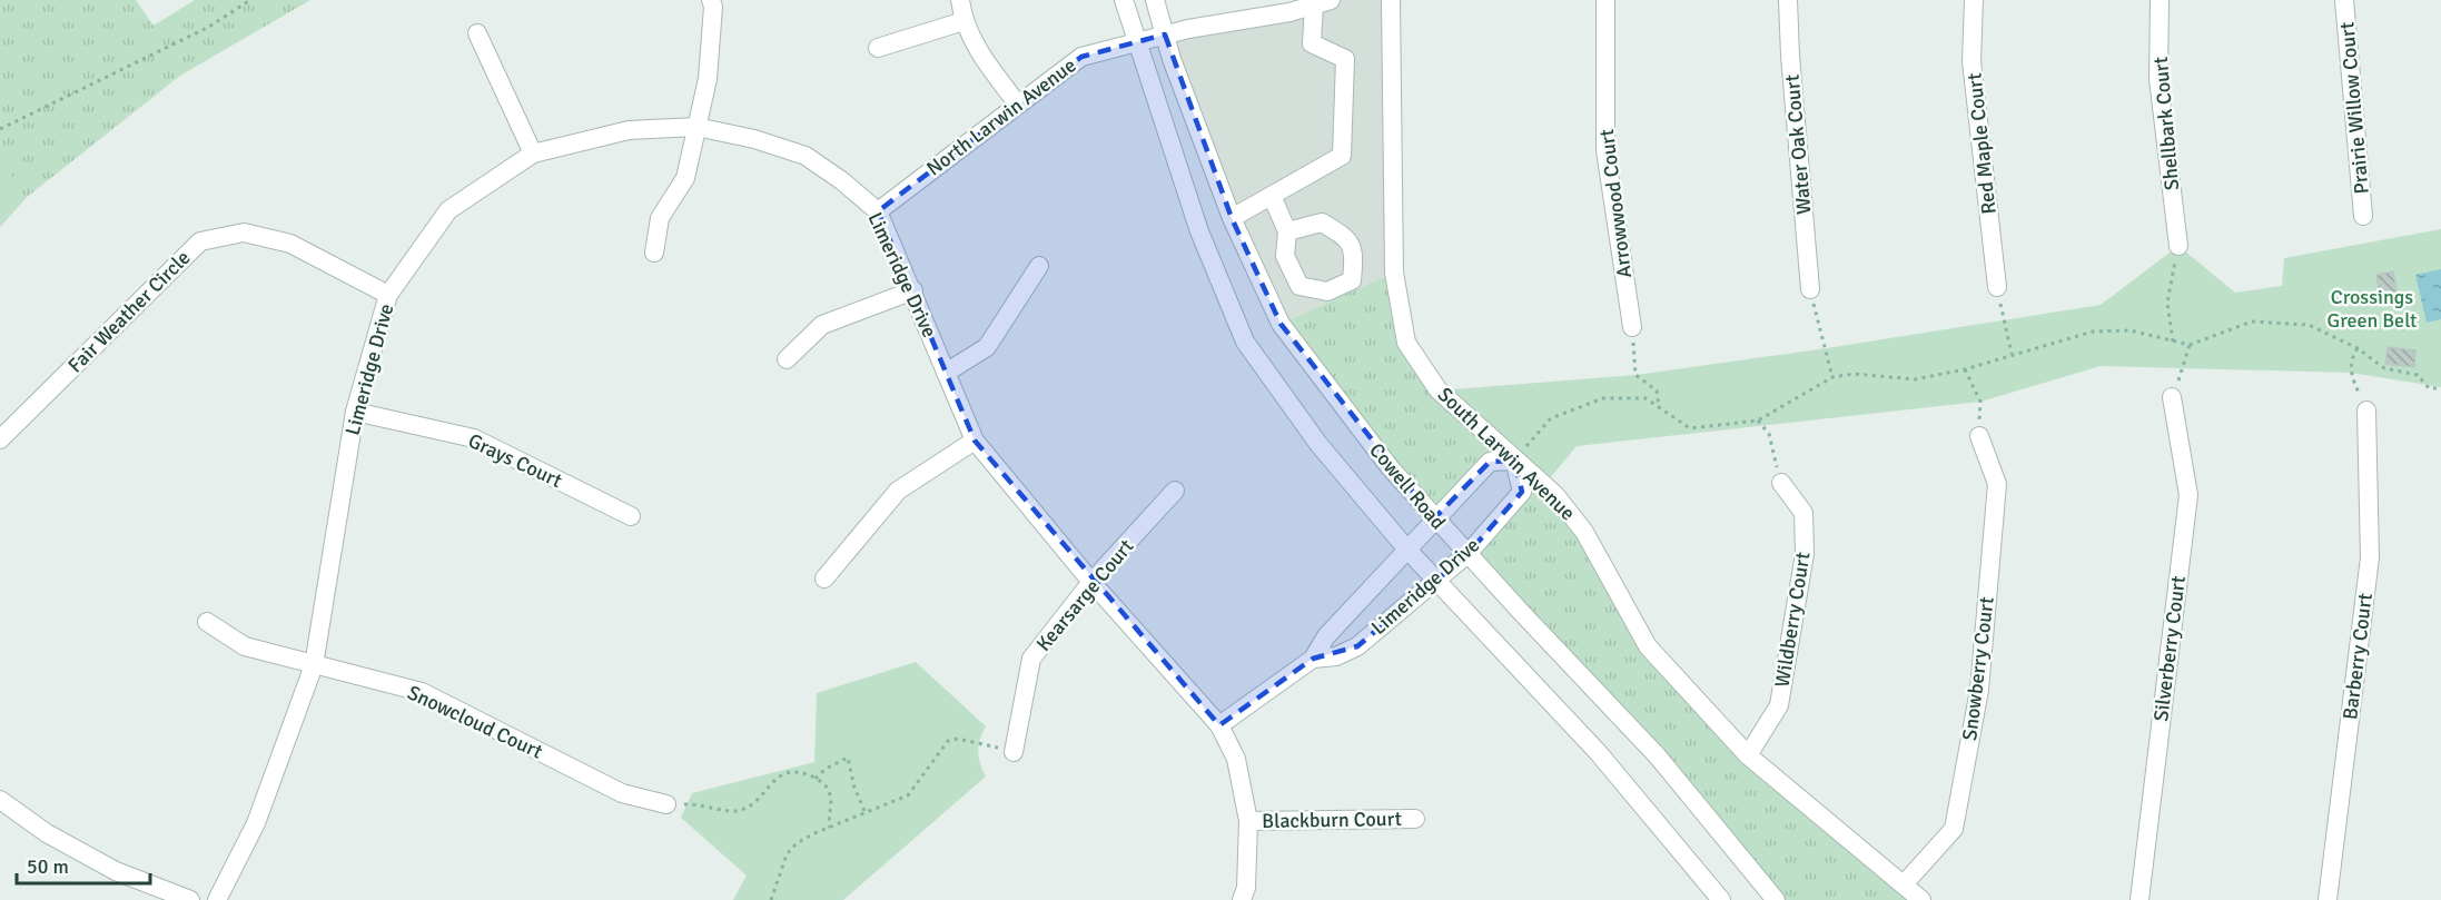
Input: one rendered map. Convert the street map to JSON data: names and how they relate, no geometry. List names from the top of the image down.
{
  "streets": {
    "street": [
      "Prairie Willow Court",
      "North Larwin Avenue",
      "Shellbark Court",
      "Red Maple Court",
      "Water Oak Court",
      "Arrowwood Court",
      "Limeridge Drive",
      "Fair Weather Circle",
      "South Larwin Avenue",
      "Grays Court",
      "Cowell Road",
      "Kearsarge Court",
      "Wildberry Court",
      "Silverberry Court",
      "Barberry Court",
      "Snowberry Court",
      "Snowcloud Court",
      "Blackburn Court"
    ]
  },
  "crossings": [
    ["North Larwin Avenue", "Limeridge Drive"],
    ["North Larwin Avenue", "Cowell Road"],
    ["Limeridge Drive", "Fair Weather Circle"],
    ["Limeridge Drive", "South Larwin Avenue"],
    ["Limeridge Drive", "Grays Court"],
    ["Limeridge Drive", "Cowell Road"],
    ["Limeridge Drive", "Kearsarge Court"],
    ["Limeridge Drive", "Snowcloud Court"],
    ["Limeridge Drive", "Blackburn Court"],
    ["South Larwin Avenue", "Wildberry Court"],
    ["South Larwin Avenue", "Snowberry Court"]
  ],
  "parks": ["Crossings Green Belt"],
  "scale_bar": "50 m"
}
